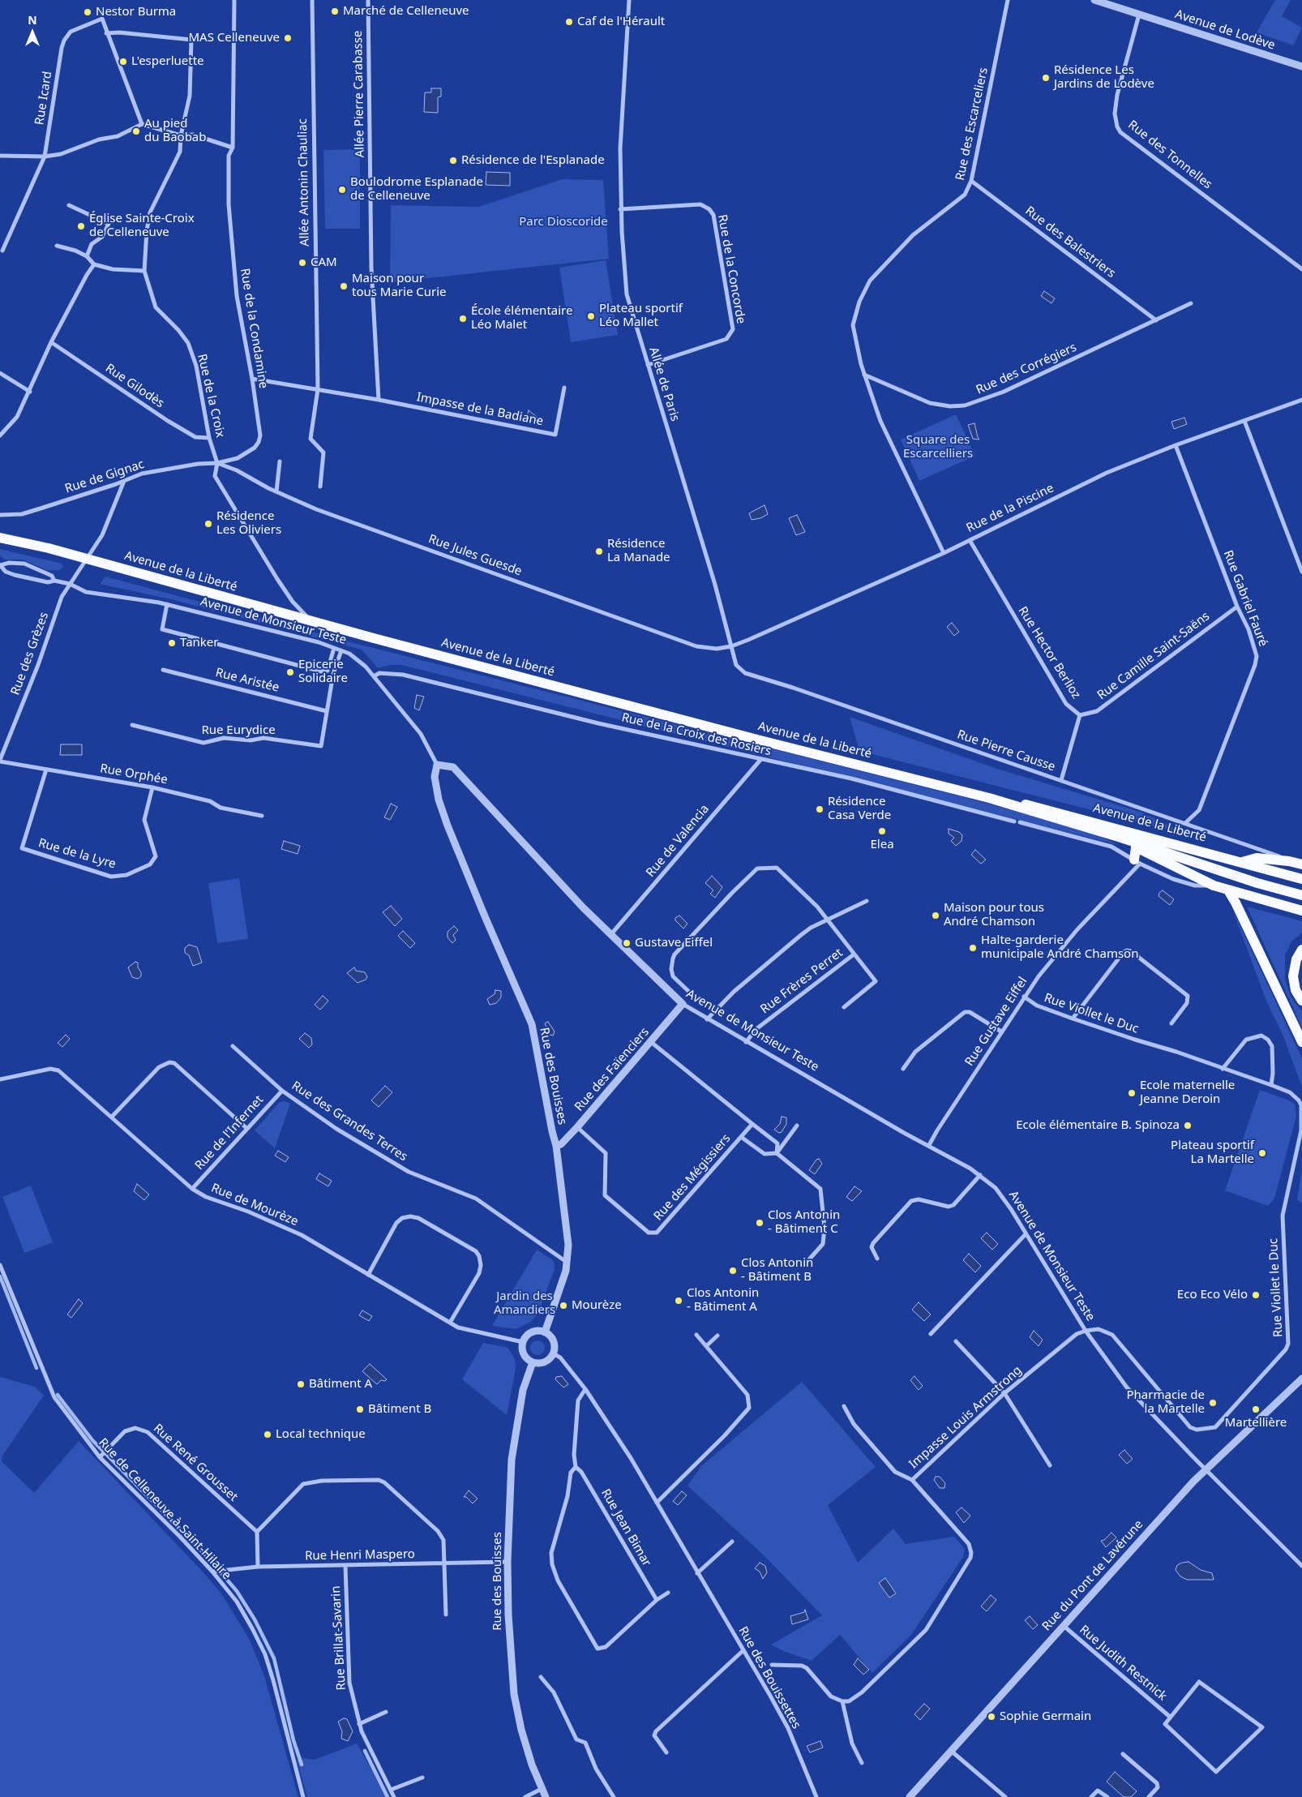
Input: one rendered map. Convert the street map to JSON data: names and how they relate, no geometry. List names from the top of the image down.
{
  "streets": {
    "main road": ["Avenue de la Liberté"],
    "street": [
      "Avenue de Lodève",
      "Allée Pierre Carabasse",
      "Rue Icard",
      "Rue des Escarceliers",
      "Rue des Tonnelles",
      "Allée Antonin Chauliac",
      "Rue des Balestriers",
      "Rue de la Concorde",
      "Rue de la Condamine",
      "Rue des Corrégiers",
      "Allée de Paris",
      "Rue Gilodès",
      "Rue de la Croix",
      "Impasse de la Badiane",
      "Rue de Gignac",
      "Rue de la Piscine",
      "Rue Jules Guesde",
      "Rue Gabriel Fauré",
      "Avenue de Monsieur Teste",
      "Rue Hector Berlioz",
      "Rue des Grèzes",
      "Rue Camille Saint-Saëns",
      "Rue Aristée",
      "Rue Eurydice",
      "Rue de la Croix des Rosiers",
      "Rue Pierre Causse",
      "Rue Orphée",
      "Rue de Valencia",
      "Rue de la Lyre",
      "Rue Frères Perret",
      "Rue Viollet le Duc",
      "Rue Gustave Eiffel",
      "Rue des Faïenciers",
      "Rue des Bouisses",
      "Rue des Grandes Terres",
      "Rue de l'Infernet",
      "Rue des Mégissiers",
      "Rue de Mourèze",
      "Impasse Louis Armstrong",
      "Rue René Grousset",
      "Rue de Celleneuve à Saint-Hilaire",
      "Rue Jean Bimar",
      "Rue Henri Maspero",
      "Rue du Pont de Lavérune",
      "Rue Brillat-Savarin",
      "Rue Judith Restnick",
      "Rue des Bouissettes"
    ]
  },
  "crossings": [
    ["Avenue de Lodève", "Rue des Tonnelles"],
    ["Allée Pierre Carabasse", "Impasse de la Badiane"],
    ["Rue Icard", "Rue de la Croix"],
    ["Rue des Escarceliers", "Rue des Balestriers"],
    ["Rue des Escarceliers", "Rue des Corrégiers"],
    ["Rue des Escarceliers", "Rue de la Piscine"],
    ["Rue des Balestriers", "Rue des Corrégiers"],
    ["Rue de la Concorde", "Allée de Paris"],
    ["Rue de la Condamine", "Rue de la Croix"],
    ["Rue de la Condamine", "Rue de Gignac"],
    ["Rue de la Condamine", "Rue Jules Guesde"],
    ["Allée de Paris", "Rue de la Piscine"],
    ["Allée de Paris", "Rue Jules Guesde"],
    ["Allée de Paris", "Rue Pierre Causse"],
    ["Rue Gilodès", "Rue de la Croix"],
    ["Rue de la Croix", "Rue de Gignac"],
    ["Rue de la Croix", "Rue Jules Guesde"],
    ["Rue de la Croix", "Avenue de la Liberté"],
    ["Rue de Gignac", "Rue Jules Guesde"],
    ["Rue de Gignac", "Rue des Grèzes"],
    ["Rue de la Piscine", "Rue Jules Guesde"],
    ["Rue de la Piscine", "Rue Gabriel Fauré"],
    ["Rue de la Piscine", "Rue Hector Berlioz"],
    ["Rue de la Piscine", "Rue Pierre Causse"],
    ["Rue Jules Guesde", "Rue Pierre Causse"],
    ["Avenue de la Liberté", "Rue des Grèzes"],
    ["Rue Gabriel Fauré", "Rue Camille Saint-Saëns"],
    ["Rue Gabriel Fauré", "Rue Pierre Causse"],
    ["Avenue de Monsieur Teste", "Rue des Grèzes"],
    ["Avenue de Monsieur Teste", "Rue Eurydice"],
    ["Avenue de Monsieur Teste", "Rue de la Croix des Rosiers"],
    ["Avenue de Monsieur Teste", "Rue de Valencia"],
    ["Avenue de Monsieur Teste", "Rue Frères Perret"],
    ["Avenue de Monsieur Teste", "Rue Viollet le Duc"],
    ["Avenue de Monsieur Teste", "Rue Gustave Eiffel"],
    ["Avenue de Monsieur Teste", "Rue des Faïenciers"],
    ["Avenue de Monsieur Teste", "Rue des Bouisses"],
    ["Avenue de Monsieur Teste", "Impasse Louis Armstrong"],
    ["Avenue de Monsieur Teste", "Rue du Pont de Lavérune"],
    ["Rue Hector Berlioz", "Rue Camille Saint-Saëns"],
    ["Rue Hector Berlioz", "Rue Pierre Causse"],
    ["Rue des Grèzes", "Rue Orphée"],
    ["Rue Aristée", "Rue Eurydice"],
    ["Rue de la Croix des Rosiers", "Rue de Valencia"],
    ["Rue Orphée", "Rue de la Lyre"],
    ["Rue Viollet le Duc", "Rue Gustave Eiffel"],
    ["Rue Viollet le Duc", "Impasse Louis Armstrong"],
    ["Rue des Faïenciers", "Rue des Bouisses"],
    ["Rue des Faïenciers", "Rue des Mégissiers"],
    ["Rue des Bouisses", "Rue des Grandes Terres"],
    ["Rue des Bouisses", "Rue de Mourèze"],
    ["Rue des Bouisses", "Rue Henri Maspero"],
    ["Rue des Bouisses", "Rue des Bouissettes"],
    ["Rue des Grandes Terres", "Rue de l'Infernet"],
    ["Rue de l'Infernet", "Rue de Mourèze"],
    ["Rue de Mourèze", "Rue des Bouissettes"],
    ["Rue René Grousset", "Rue de Celleneuve à Saint-Hilaire"],
    ["Rue de Celleneuve à Saint-Hilaire", "Rue Henri Maspero"],
    ["Rue Henri Maspero", "Rue Brillat-Savarin"],
    ["Rue du Pont de Lavérune", "Rue Judith Restnick"]
  ],
  "parks": ["Parc Dioscoride", "Square des Escarcelliers", "Jardin des Amandiers"],
  "places": [
    "Marché de Celleneuve",
    "Nestor Burma",
    "Caf de l'Hérault",
    "MAS Celleneuve",
    "L'esperluette",
    "Résidence Les Jardins de Lodève",
    "Au pied du Baobab",
    "Résidence de l'Esplanade",
    "Boulodrome Esplanade de Celleneuve",
    "Église Sainte-Croix de Celleneuve",
    "CAM",
    "Maison pour tous Marie Curie",
    "Plateau sportif Léo Mallet",
    "École élémentaire Léo Malet",
    "Résidence Les Oliviers",
    "Résidence La Manade",
    "Tanker",
    "Epicerie Solidaire",
    "Résidence Casa Verde",
    "Elea",
    "Maison pour tous André Chamson",
    "Gustave Eiffel",
    "Halte-garderie municipale André Chamson",
    "Ecole maternelle Jeanne Deroin",
    "Ecole élémentaire B. Spinoza",
    "Plateau sportif La Martelle",
    "Clos Antonin - Bâtiment C",
    "Clos Antonin - Bâtiment B",
    "Eco Eco Vélo",
    "Clos Antonin - Bâtiment A",
    "Mourèze",
    "Bâtiment A",
    "Pharmacie de la Martelle",
    "Bâtiment B",
    "Martellière",
    "Local technique",
    "Sophie Germain"
  ],
  "north": "top"
}
